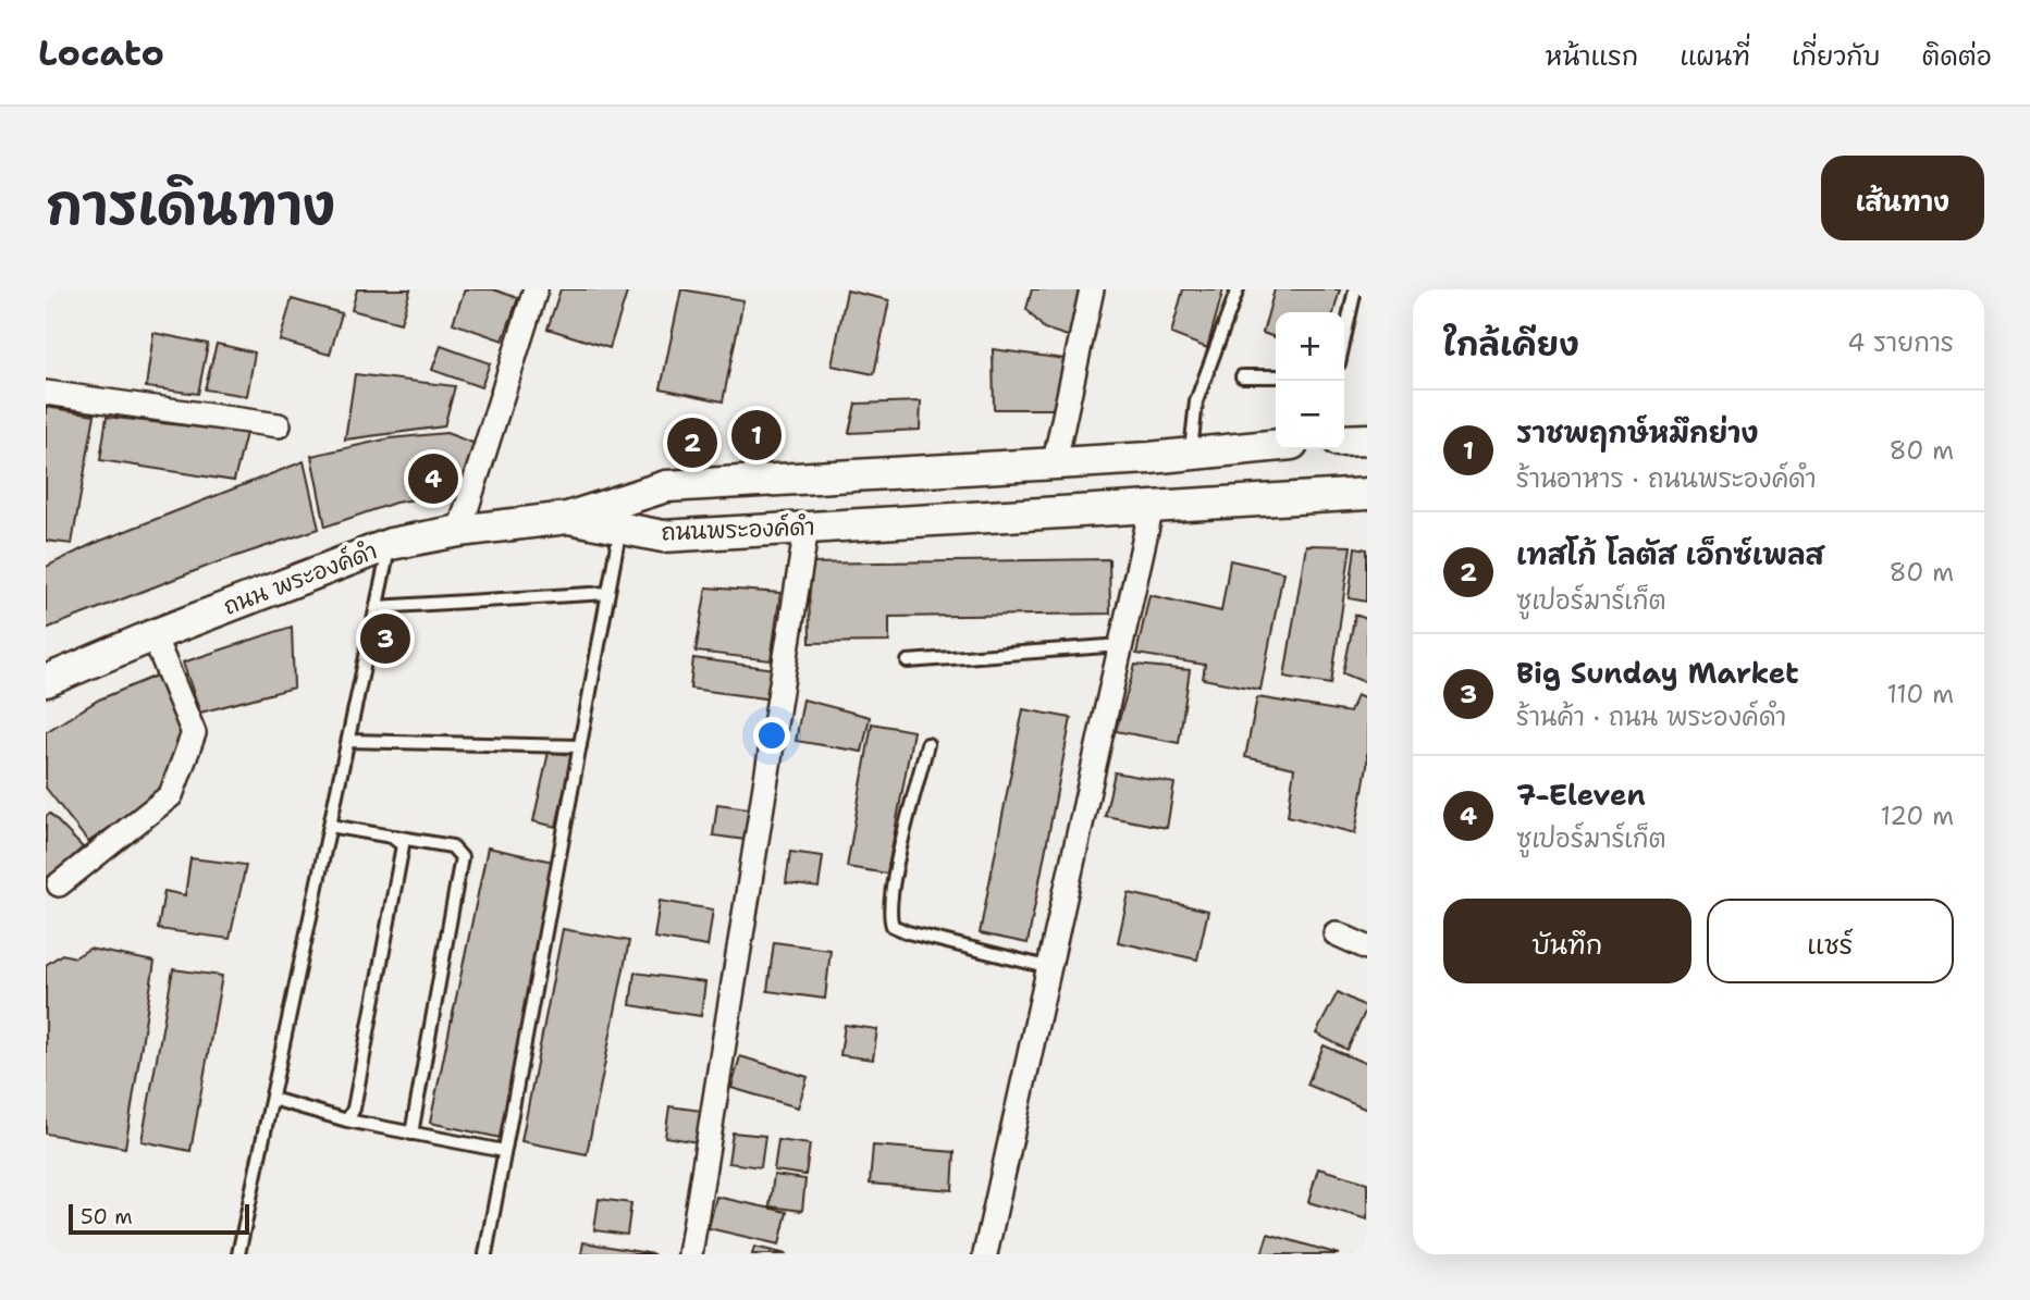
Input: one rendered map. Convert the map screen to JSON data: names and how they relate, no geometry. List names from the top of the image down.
{
  "streets": {
    "street": ["ถนนพระองค์ดำ", "ถนน พระองค์ดำ"]
  },
  "crossings": [
    ["ถนนพระองค์ดำ", "ถนน พระองค์ดำ"]
  ],
  "scale_bar": "50 m",
  "page": {
    "header": "Locato",
    "nav": [
      "หน้าแรก",
      "แผนที่",
      "เกี่ยวกับ",
      "ติดต่อ"
    ],
    "title": "การเดินทาง",
    "buttons": [
      "เส้นทาง",
      ["บันทึก", "แชร์"]
    ],
    "heading": ["ใกล้เคียง", "4 รายการ"],
    "map_buttons": ["+", "−"],
    "list": [
      {
        "mark": "1",
        "name": "ราชพฤกษ์หมึกย่าง",
        "note": "ร้านอาหาร · ถนนพระองค์ดำ",
        "value": "80 m"
      },
      {
        "mark": "2",
        "name": "เทสโก้ โลตัส เอ็กซ์เพลส",
        "note": "ซูเปอร์มาร์เก็ต",
        "value": "80 m"
      },
      {
        "mark": "3",
        "name": "Big Sunday Market",
        "note": "ร้านค้า · ถนน พระองค์ดำ",
        "value": "110 m"
      },
      {
        "mark": "4",
        "name": "7-Eleven",
        "note": "ซูเปอร์มาร์เก็ต",
        "value": "120 m"
      }
    ],
    "pins": [
      "1",
      "2",
      "4",
      "3"
    ],
    "scale": "50 m"
  }
}
